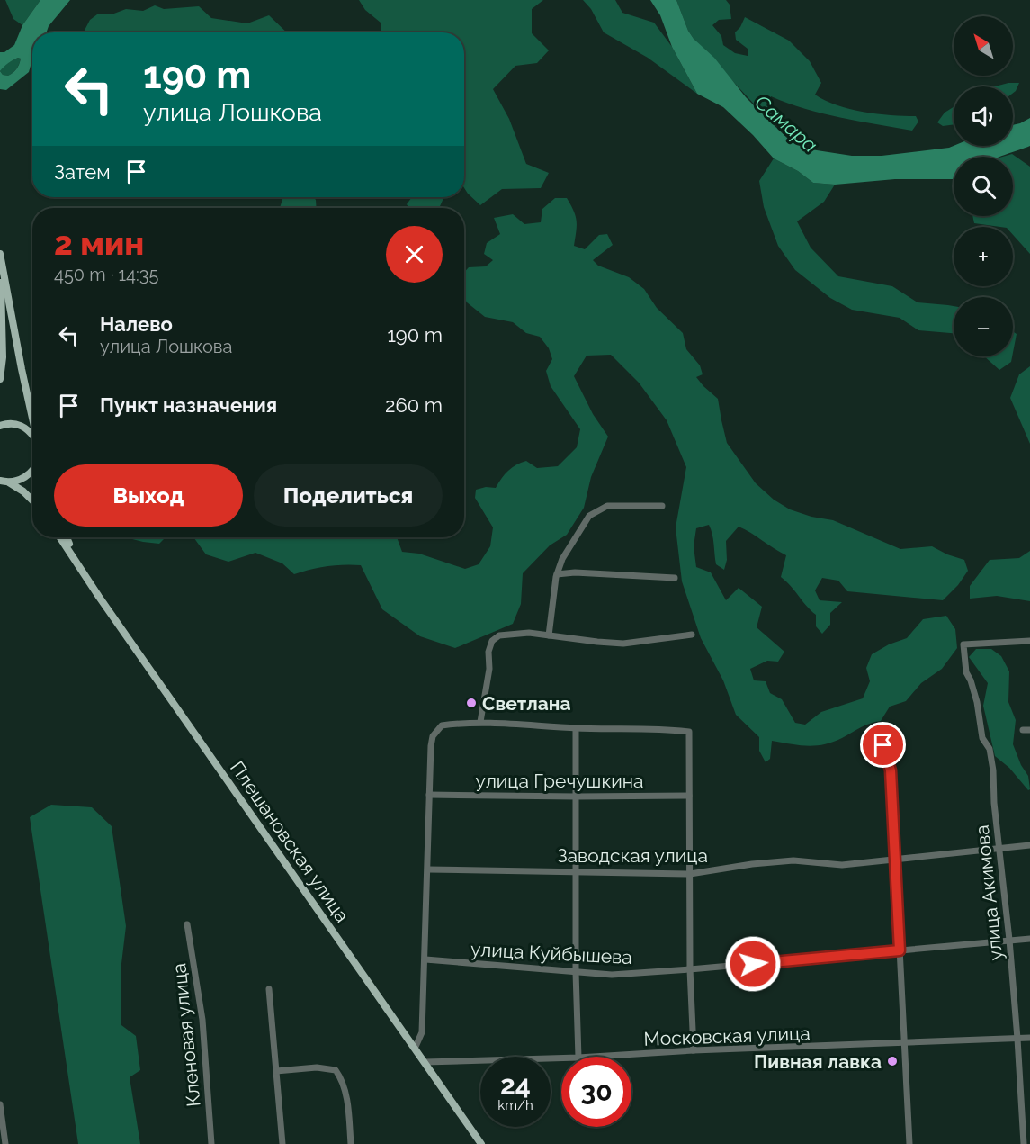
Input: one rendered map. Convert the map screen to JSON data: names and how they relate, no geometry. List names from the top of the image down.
{
  "streets": {
    "main road": ["Плешановская улица"],
    "street": [
      "улица Гречушкина",
      "Заводская улица",
      "улица Акимова",
      "улица Куйбышева",
      "Кленовая улица",
      "Московская улица"
    ]
  },
  "crossings": [
    ["Плешановская улица", "Московская улица"],
    ["Заводская улица", "улица Акимова"],
    ["улица Акимова", "улица Куйбышева"],
    ["улица Акимова", "Московская улица"]
  ],
  "water": ["Самара"],
  "places": ["Светлана", "Пивная лавка"],
  "north": "top left",
  "page": {
    "map_buttons": ["+", "−"],
    "turn": ["190 m", "улица Лошкова"],
    "then": "Затем",
    "heading": ["2 мин", "450 m · 14:35"],
    "list": [
      {
        "name": "Налево",
        "note": "улица Лошкова",
        "value": "190 m"
      },
      {
        "name": "Пункт назначения",
        "value": "260 m"
      }
    ],
    "buttons": ["Выход", "Поделиться"],
    "speed": "24 km/h",
    "limit": "30"
  }
}
